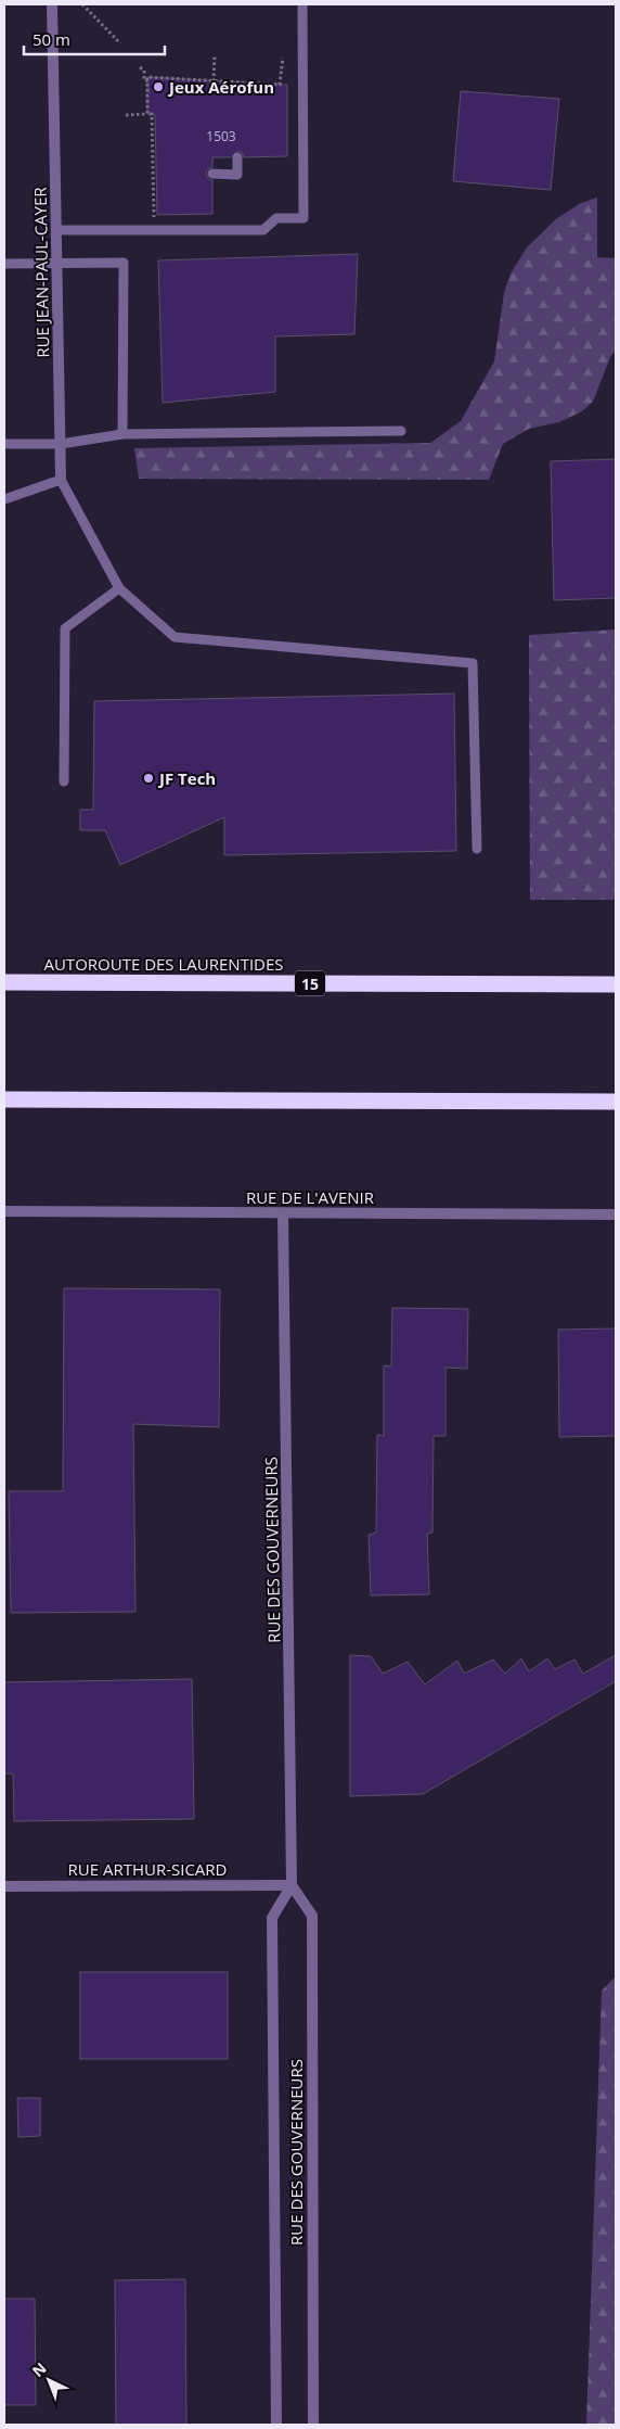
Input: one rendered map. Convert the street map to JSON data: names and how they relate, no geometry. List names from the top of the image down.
{
  "streets": {
    "highway": ["AUTOROUTE DES LAURENTIDES", "15"],
    "street": [
      "RUE JEAN-PAUL-CAYER",
      "RUE DE L'AVENIR",
      "RUE DES GOUVERNEURS",
      "RUE ARTHUR-SICARD"
    ]
  },
  "crossings": [
    ["RUE DE L'AVENIR", "RUE DES GOUVERNEURS"],
    ["RUE DES GOUVERNEURS", "RUE ARTHUR-SICARD"]
  ],
  "places": ["Jeux Aérofun", "JF Tech"],
  "house_numbers": ["1503"],
  "scale_bar": "50 m",
  "north": "top left"
}
